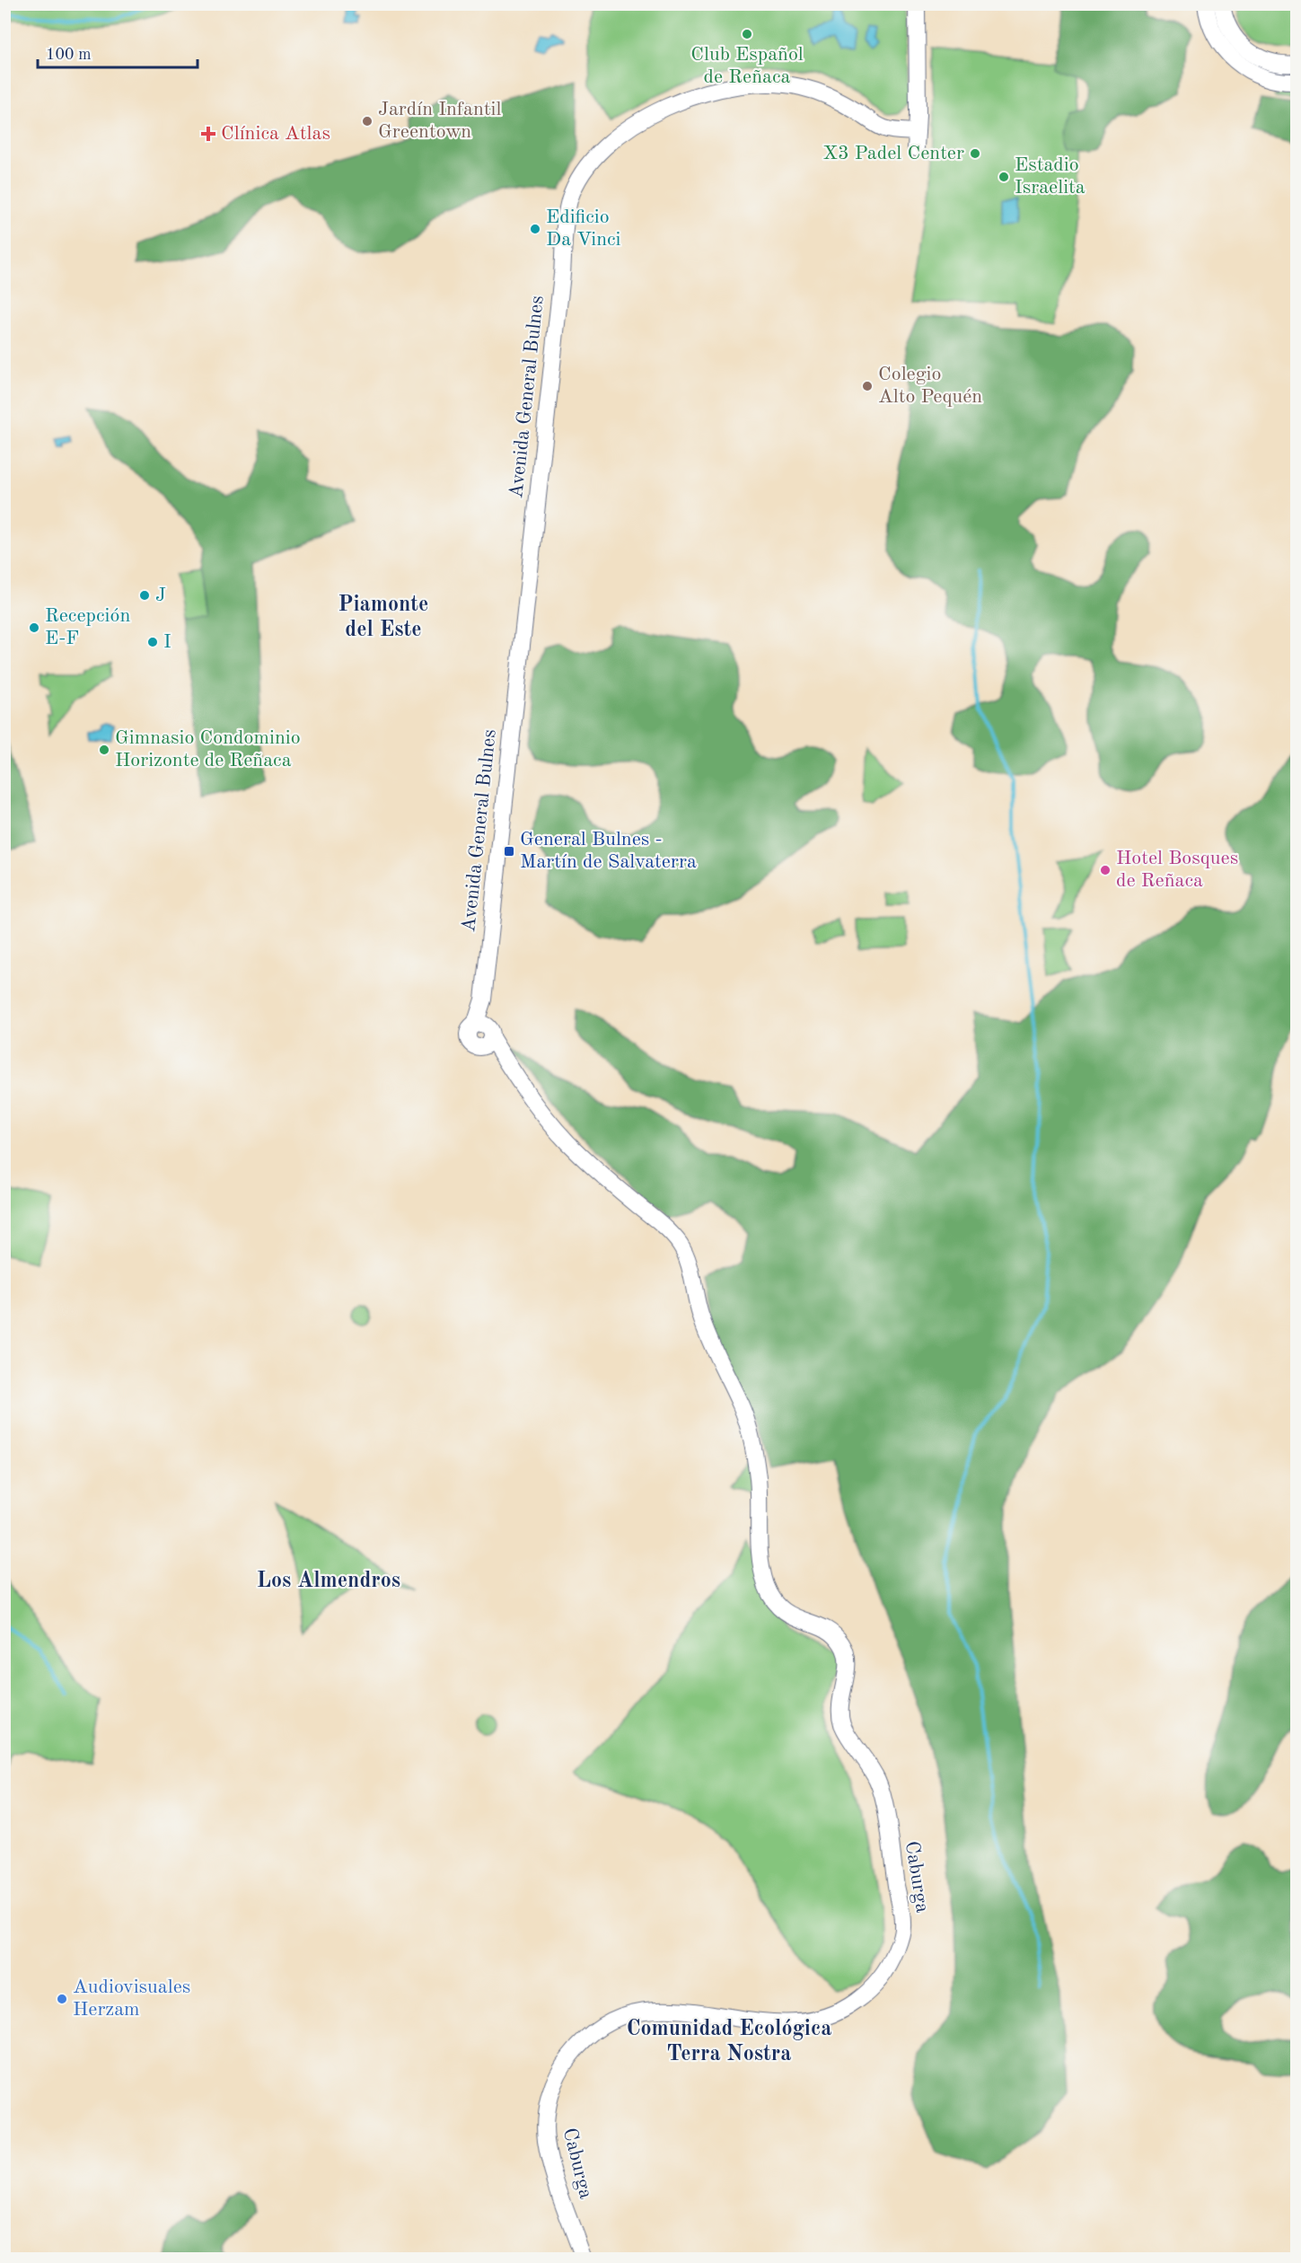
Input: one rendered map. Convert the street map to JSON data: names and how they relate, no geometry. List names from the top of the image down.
{
  "streets": {
    "street": ["Avenida General Bulnes", "Caburga"]
  },
  "crossings": [
    ["Avenida General Bulnes", "Caburga"]
  ],
  "districts": ["Piamonte del Este", "Los Almendros", "Comunidad Ecológica Terra Nostra"],
  "places": {
    "other": [
      "Club Español de Reñaca",
      "Jardín Infantil Greentown",
      "X3 Padel Center",
      "Estadio Israelita",
      "Edificio Da Vinci",
      "Colegio Alto Pequén",
      "J",
      "Recepción E-F",
      "I",
      "Gimnasio Condominio Horizonte de Reñaca",
      "Hotel Bosques de Reñaca",
      "Audiovisuales Herzam"
    ],
    "health": ["Clínica Atlas"],
    "transit": ["General Bulnes - Martín de Salvaterra"]
  },
  "scale_bar": "100 m"
}
